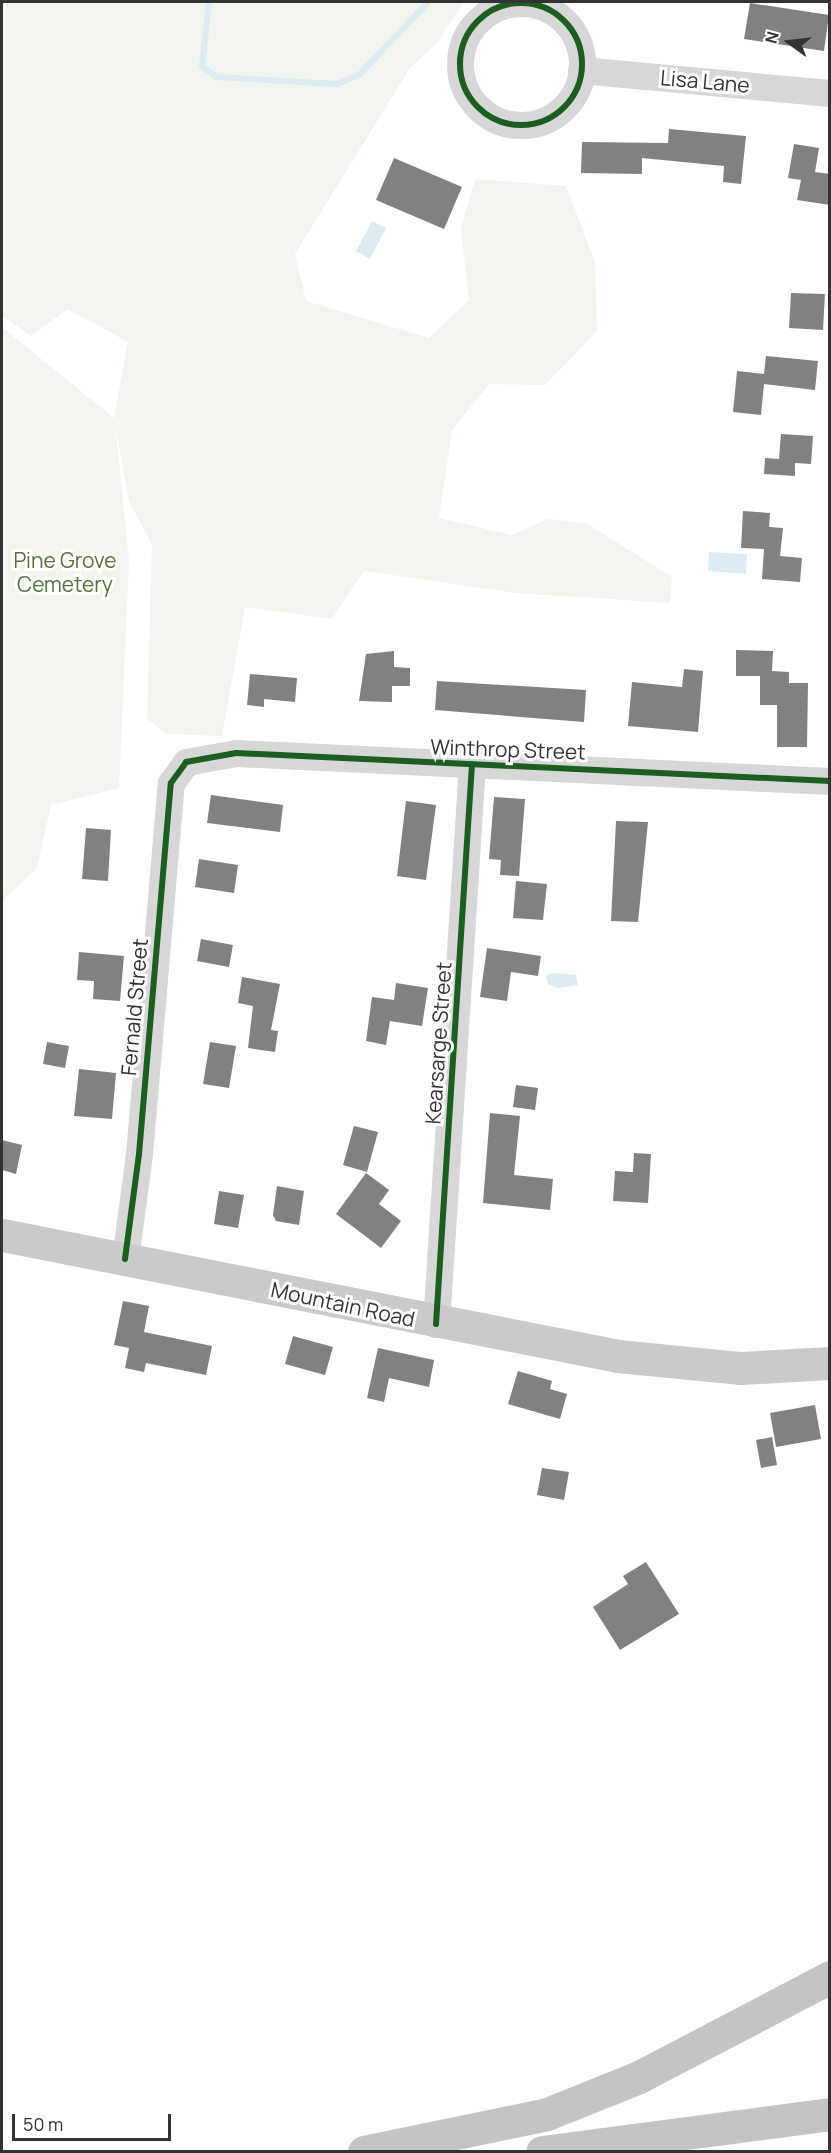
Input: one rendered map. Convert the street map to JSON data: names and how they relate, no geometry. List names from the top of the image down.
{
  "streets": {
    "main road": ["Mountain Road"],
    "street": [
      "Lisa Lane",
      "Winthrop Street",
      "Fernald Street",
      "Kearsarge Street"
    ]
  },
  "crossings": [
    ["Winthrop Street", "Fernald Street"],
    ["Winthrop Street", "Kearsarge Street"],
    ["Fernald Street", "Mountain Road"],
    ["Kearsarge Street", "Mountain Road"]
  ],
  "parks": ["Pine Grove Cemetery"],
  "scale_bar": "50 m",
  "north": "left"
}
